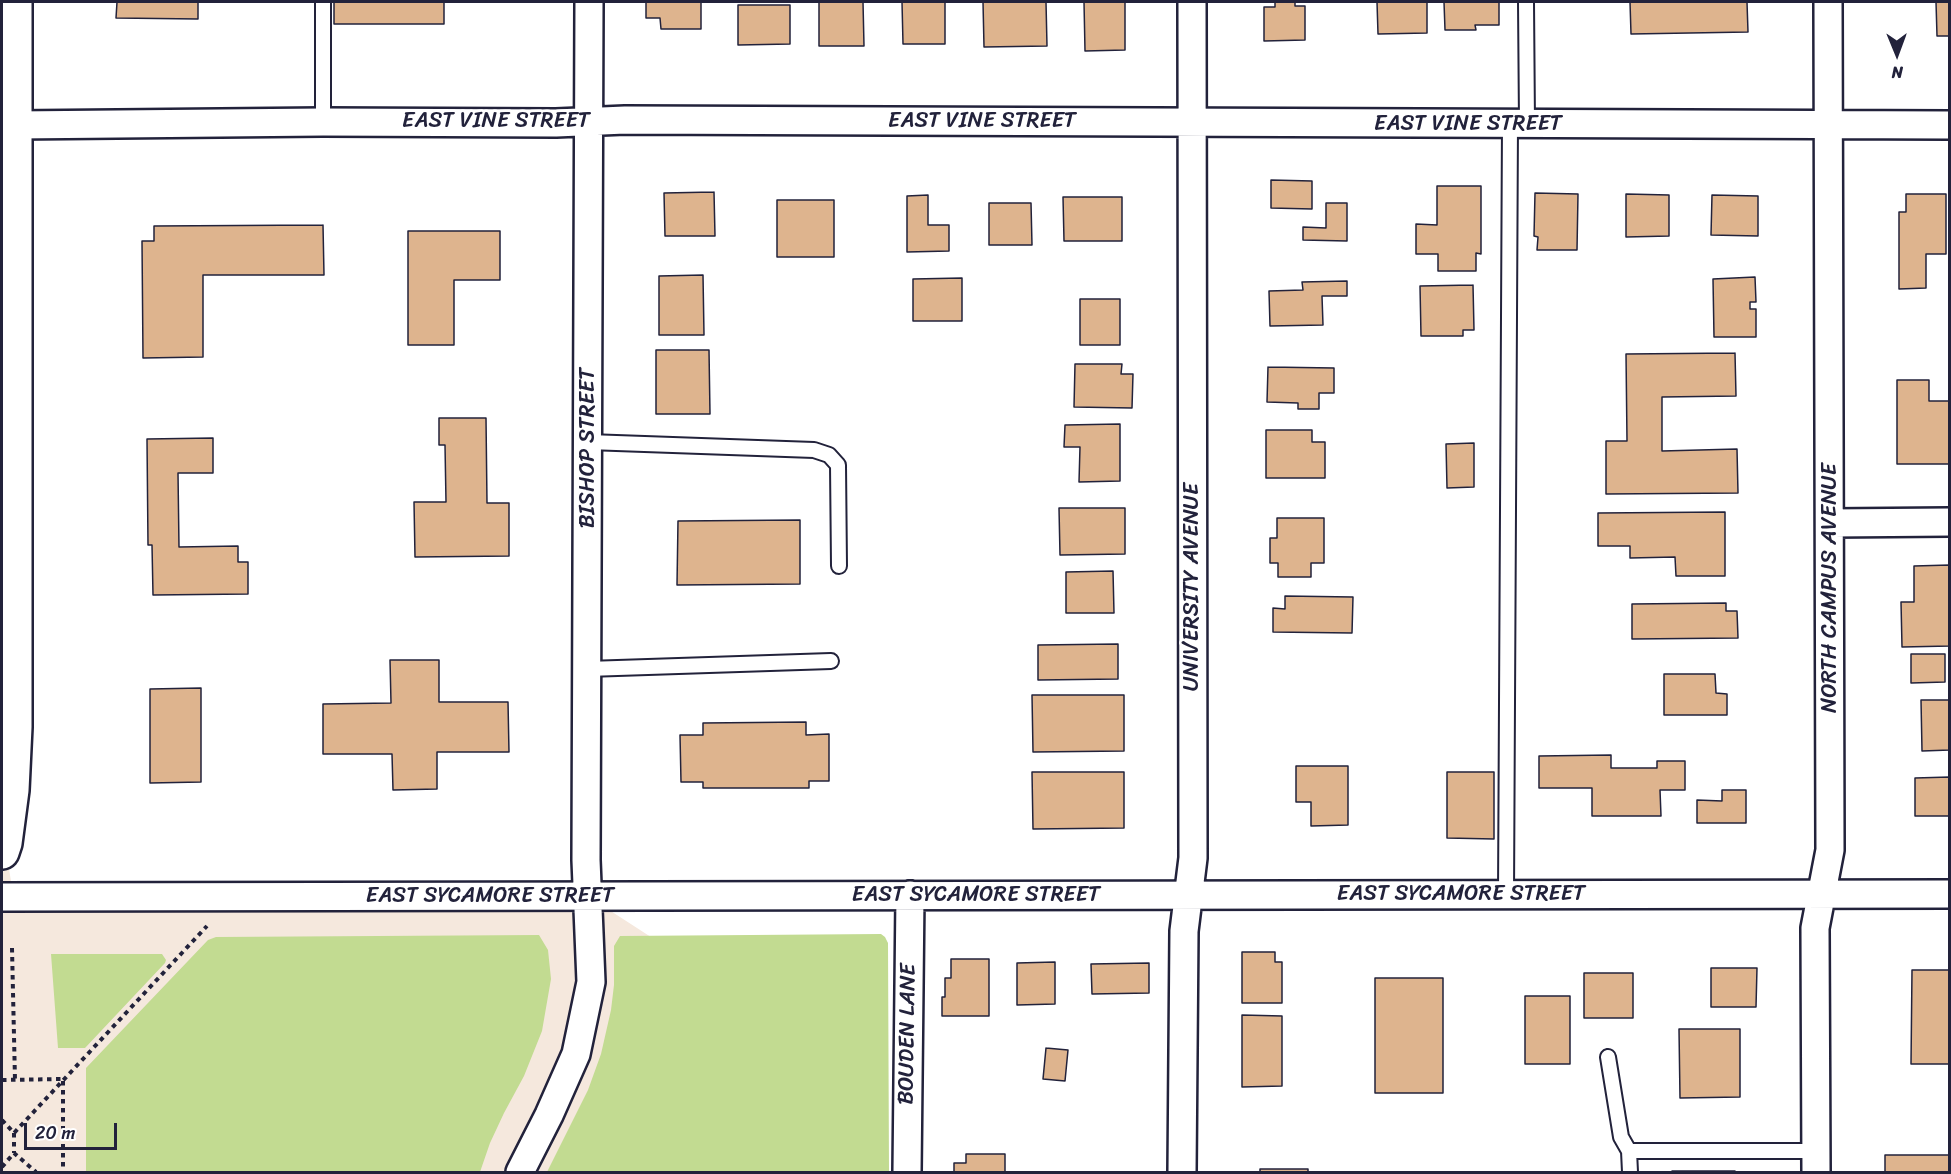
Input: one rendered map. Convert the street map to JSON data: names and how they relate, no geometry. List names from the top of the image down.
{
  "streets": {
    "street": [
      "EAST VINE STREET",
      "BISHOP STREET",
      "UNIVERSITY AVENUE",
      "NORTH CAMPUS AVENUE",
      "EAST SYCAMORE STREET",
      "BOUDEN LANE"
    ]
  },
  "crossings": [
    ["EAST VINE STREET", "BISHOP STREET"],
    ["EAST VINE STREET", "UNIVERSITY AVENUE"],
    ["EAST VINE STREET", "NORTH CAMPUS AVENUE"],
    ["BISHOP STREET", "EAST SYCAMORE STREET"],
    ["UNIVERSITY AVENUE", "EAST SYCAMORE STREET"],
    ["NORTH CAMPUS AVENUE", "EAST SYCAMORE STREET"],
    ["EAST SYCAMORE STREET", "BOUDEN LANE"]
  ],
  "scale_bar": "20 m",
  "north": "bottom"
}
